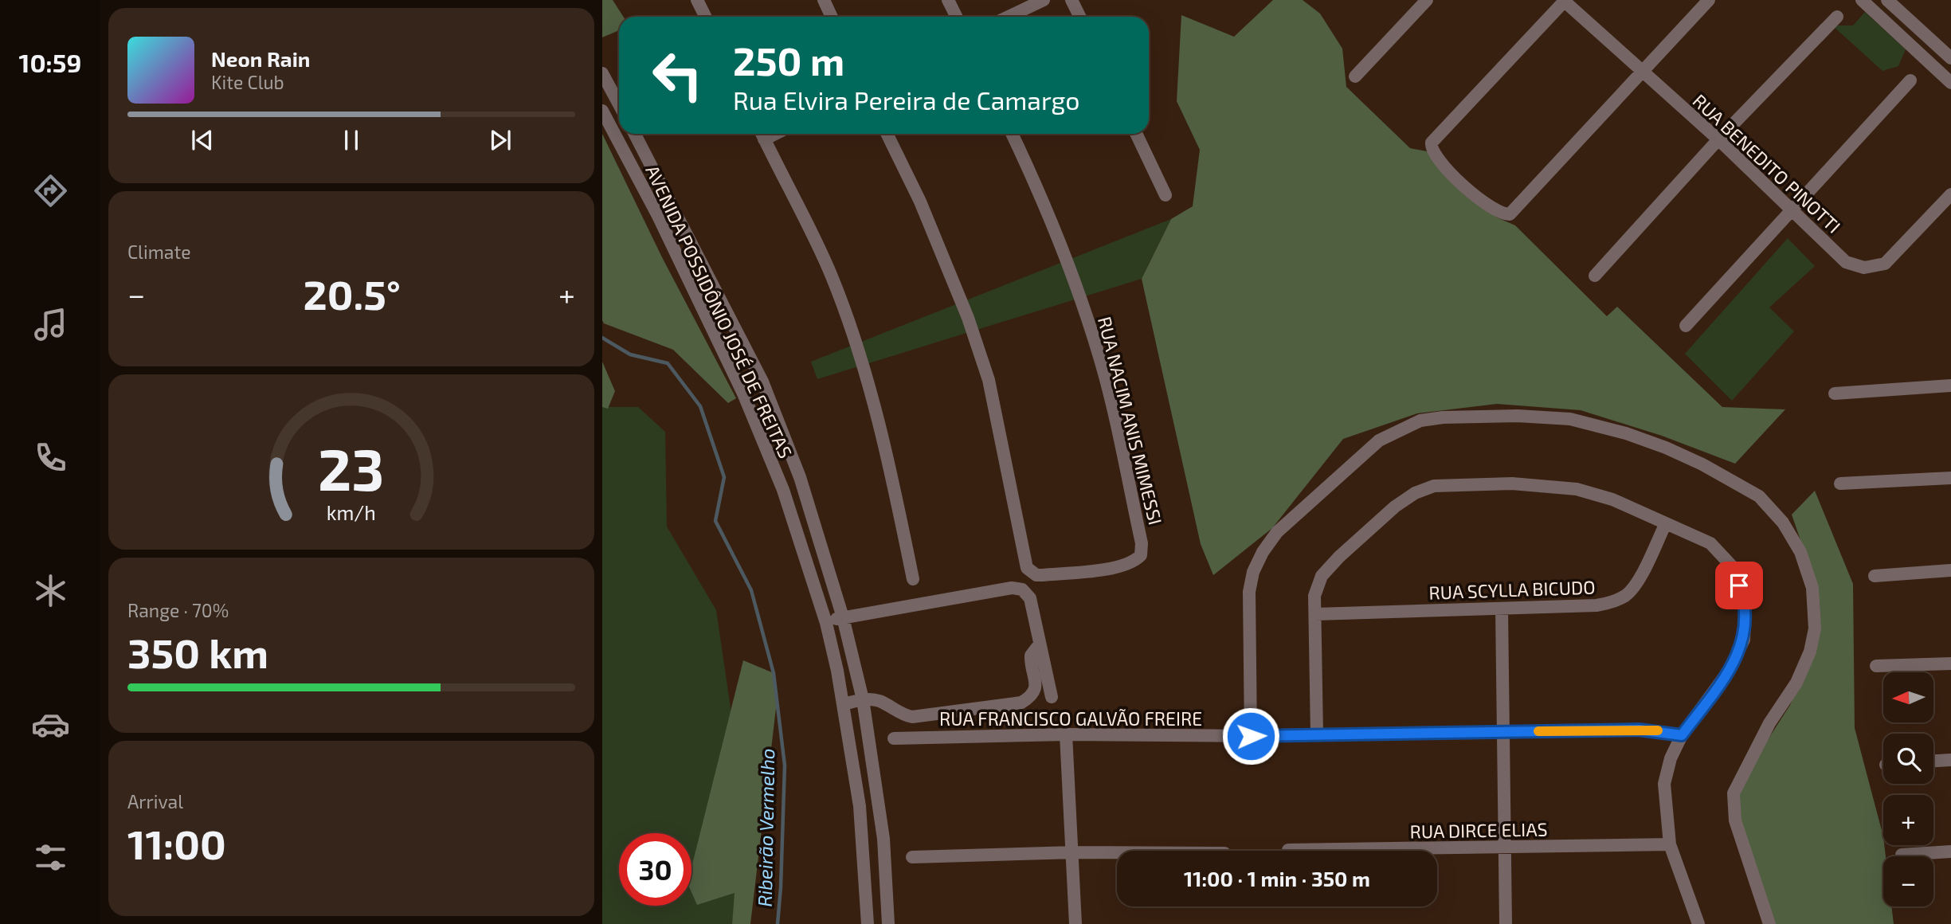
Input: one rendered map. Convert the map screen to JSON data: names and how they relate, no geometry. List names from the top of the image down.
{
  "streets": {
    "street": [
      "RUA BENEDITO PINOTTI",
      "AVENIDA POSSIDÔNIO JOSÉ DE FREITAS",
      "RUA NACIM ANIS MIMESSI",
      "RUA SCYLLA BICUDO",
      "RUA FRANCISCO GALVÃO FREIRE",
      "RUA DIRCE ELIAS"
    ]
  },
  "water": ["Ribeirão Vermelho"],
  "north": "left",
  "page": {
    "tabs": "10:59",
    "turn": ["250 m", "Rua Elvira Pereira de Camargo"],
    "song": ["Neon Rain", "Kite Club"],
    "tile": [
      "Climate",
      ["Range · 70%", "350 km"],
      ["Arrival", "11:00"]
    ],
    "heat": ["−", "20.5°", "+"],
    "map_buttons": ["+", "−"],
    "limit": "30",
    "trip": "11:00 · 1 min · 350 m",
    "gauge": ["23", "km/h"]
  }
}
